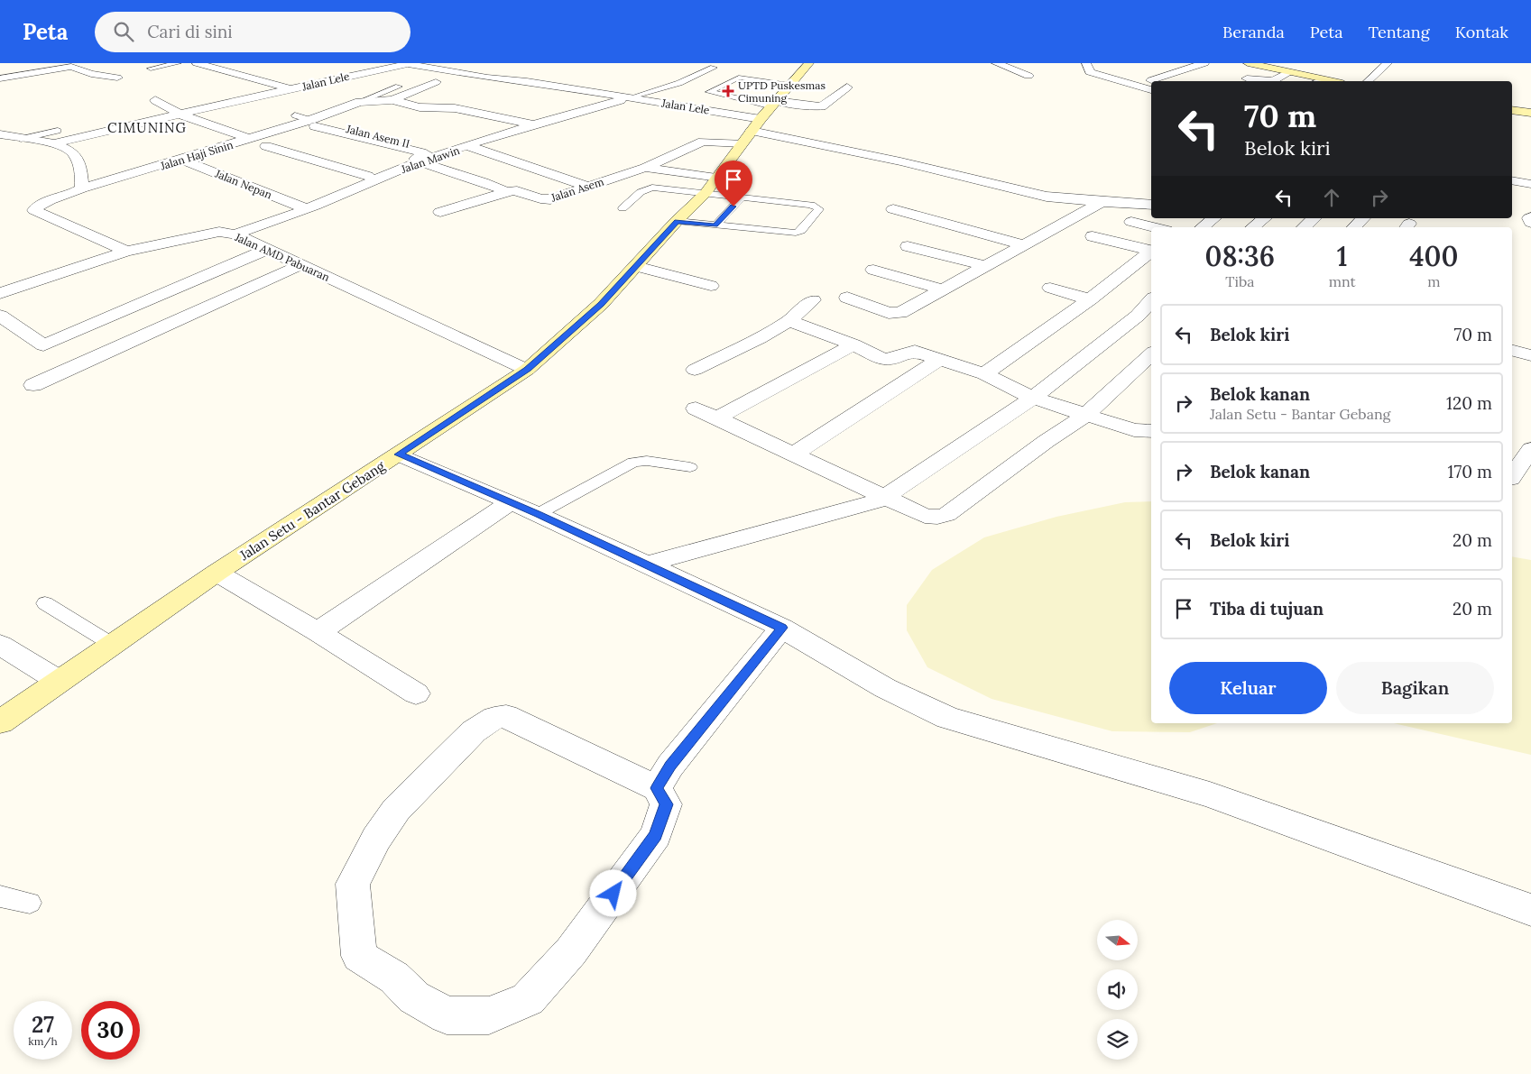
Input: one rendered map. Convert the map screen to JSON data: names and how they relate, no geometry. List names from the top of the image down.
{
  "streets": {
    "main road": ["Jalan Setu - Bantar Gebang"],
    "street": [
      "Jalan Lele",
      "Jalan Asem II",
      "Jalan Haji Sinin",
      "Jalan Mawin",
      "Jalan Nepan",
      "Jalan Asem",
      "Jalan AMD Pabuaran"
    ]
  },
  "crossings": [
    ["Jalan Lele", "Jalan Mawin"],
    ["Jalan Lele", "Jalan Setu - Bantar Gebang"],
    ["Jalan Asem II", "Jalan Haji Sinin"],
    ["Jalan Asem II", "Jalan Mawin"],
    ["Jalan Haji Sinin", "Jalan Nepan"],
    ["Jalan Haji Sinin", "Jalan AMD Pabuaran"],
    ["Jalan Mawin", "Jalan Nepan"],
    ["Jalan Mawin", "Jalan AMD Pabuaran"],
    ["Jalan Asem", "Jalan Setu - Bantar Gebang"],
    ["Jalan AMD Pabuaran", "Jalan Setu - Bantar Gebang"]
  ],
  "districts": ["CIMUNING"],
  "places": {
    "health": ["UPTD Puskesmas Cimuning"]
  },
  "north": "right",
  "page": {
    "header": "Peta",
    "search": "Cari di sini",
    "nav": [
      "Beranda",
      "Peta",
      "Tentang",
      "Kontak"
    ],
    "turn": ["70 m", "Belok kiri"],
    "eta": [
      "08:36",
      "Tiba",
      "1",
      "mnt",
      "400",
      "m"
    ],
    "list": [
      {
        "name": "Belok kiri",
        "value": "70 m"
      },
      {
        "name": "Belok kanan",
        "note": "Jalan Setu - Bantar Gebang",
        "value": "120 m"
      },
      {
        "name": "Belok kanan",
        "value": "170 m"
      },
      {
        "name": "Belok kiri",
        "value": "20 m"
      },
      {
        "name": "Tiba di tujuan",
        "value": "20 m"
      }
    ],
    "buttons": ["Keluar", "Bagikan"],
    "speed": "27 km/h",
    "limit": "30"
  }
}
